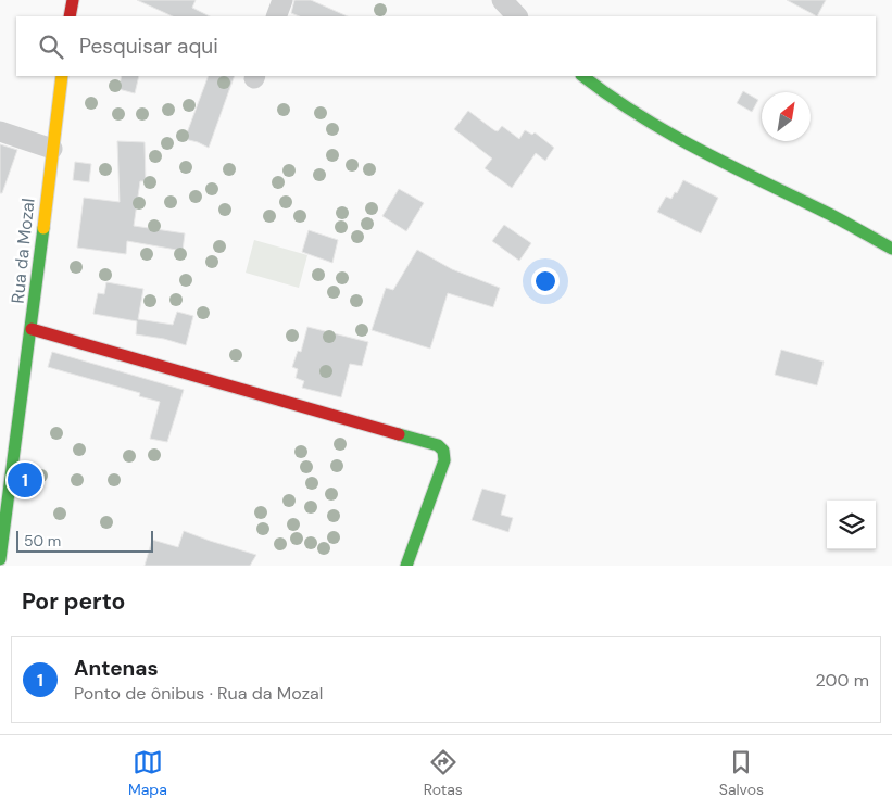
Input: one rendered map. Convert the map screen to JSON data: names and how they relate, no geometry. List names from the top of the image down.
{
  "streets": {
    "street": ["Rua da Mozal"]
  },
  "scale_bar": "50 m",
  "north": "top right",
  "page": {
    "search": "Pesquisar aqui",
    "pins": "1",
    "scale": "50 m",
    "heading": "Por perto",
    "list": [
      {
        "mark": "1",
        "name": "Antenas",
        "note": "Ponto de ônibus · Rua da Mozal",
        "value": "200 m"
      }
    ],
    "nav": ["Mapa", "Rotas", "Salvos"]
  }
}
